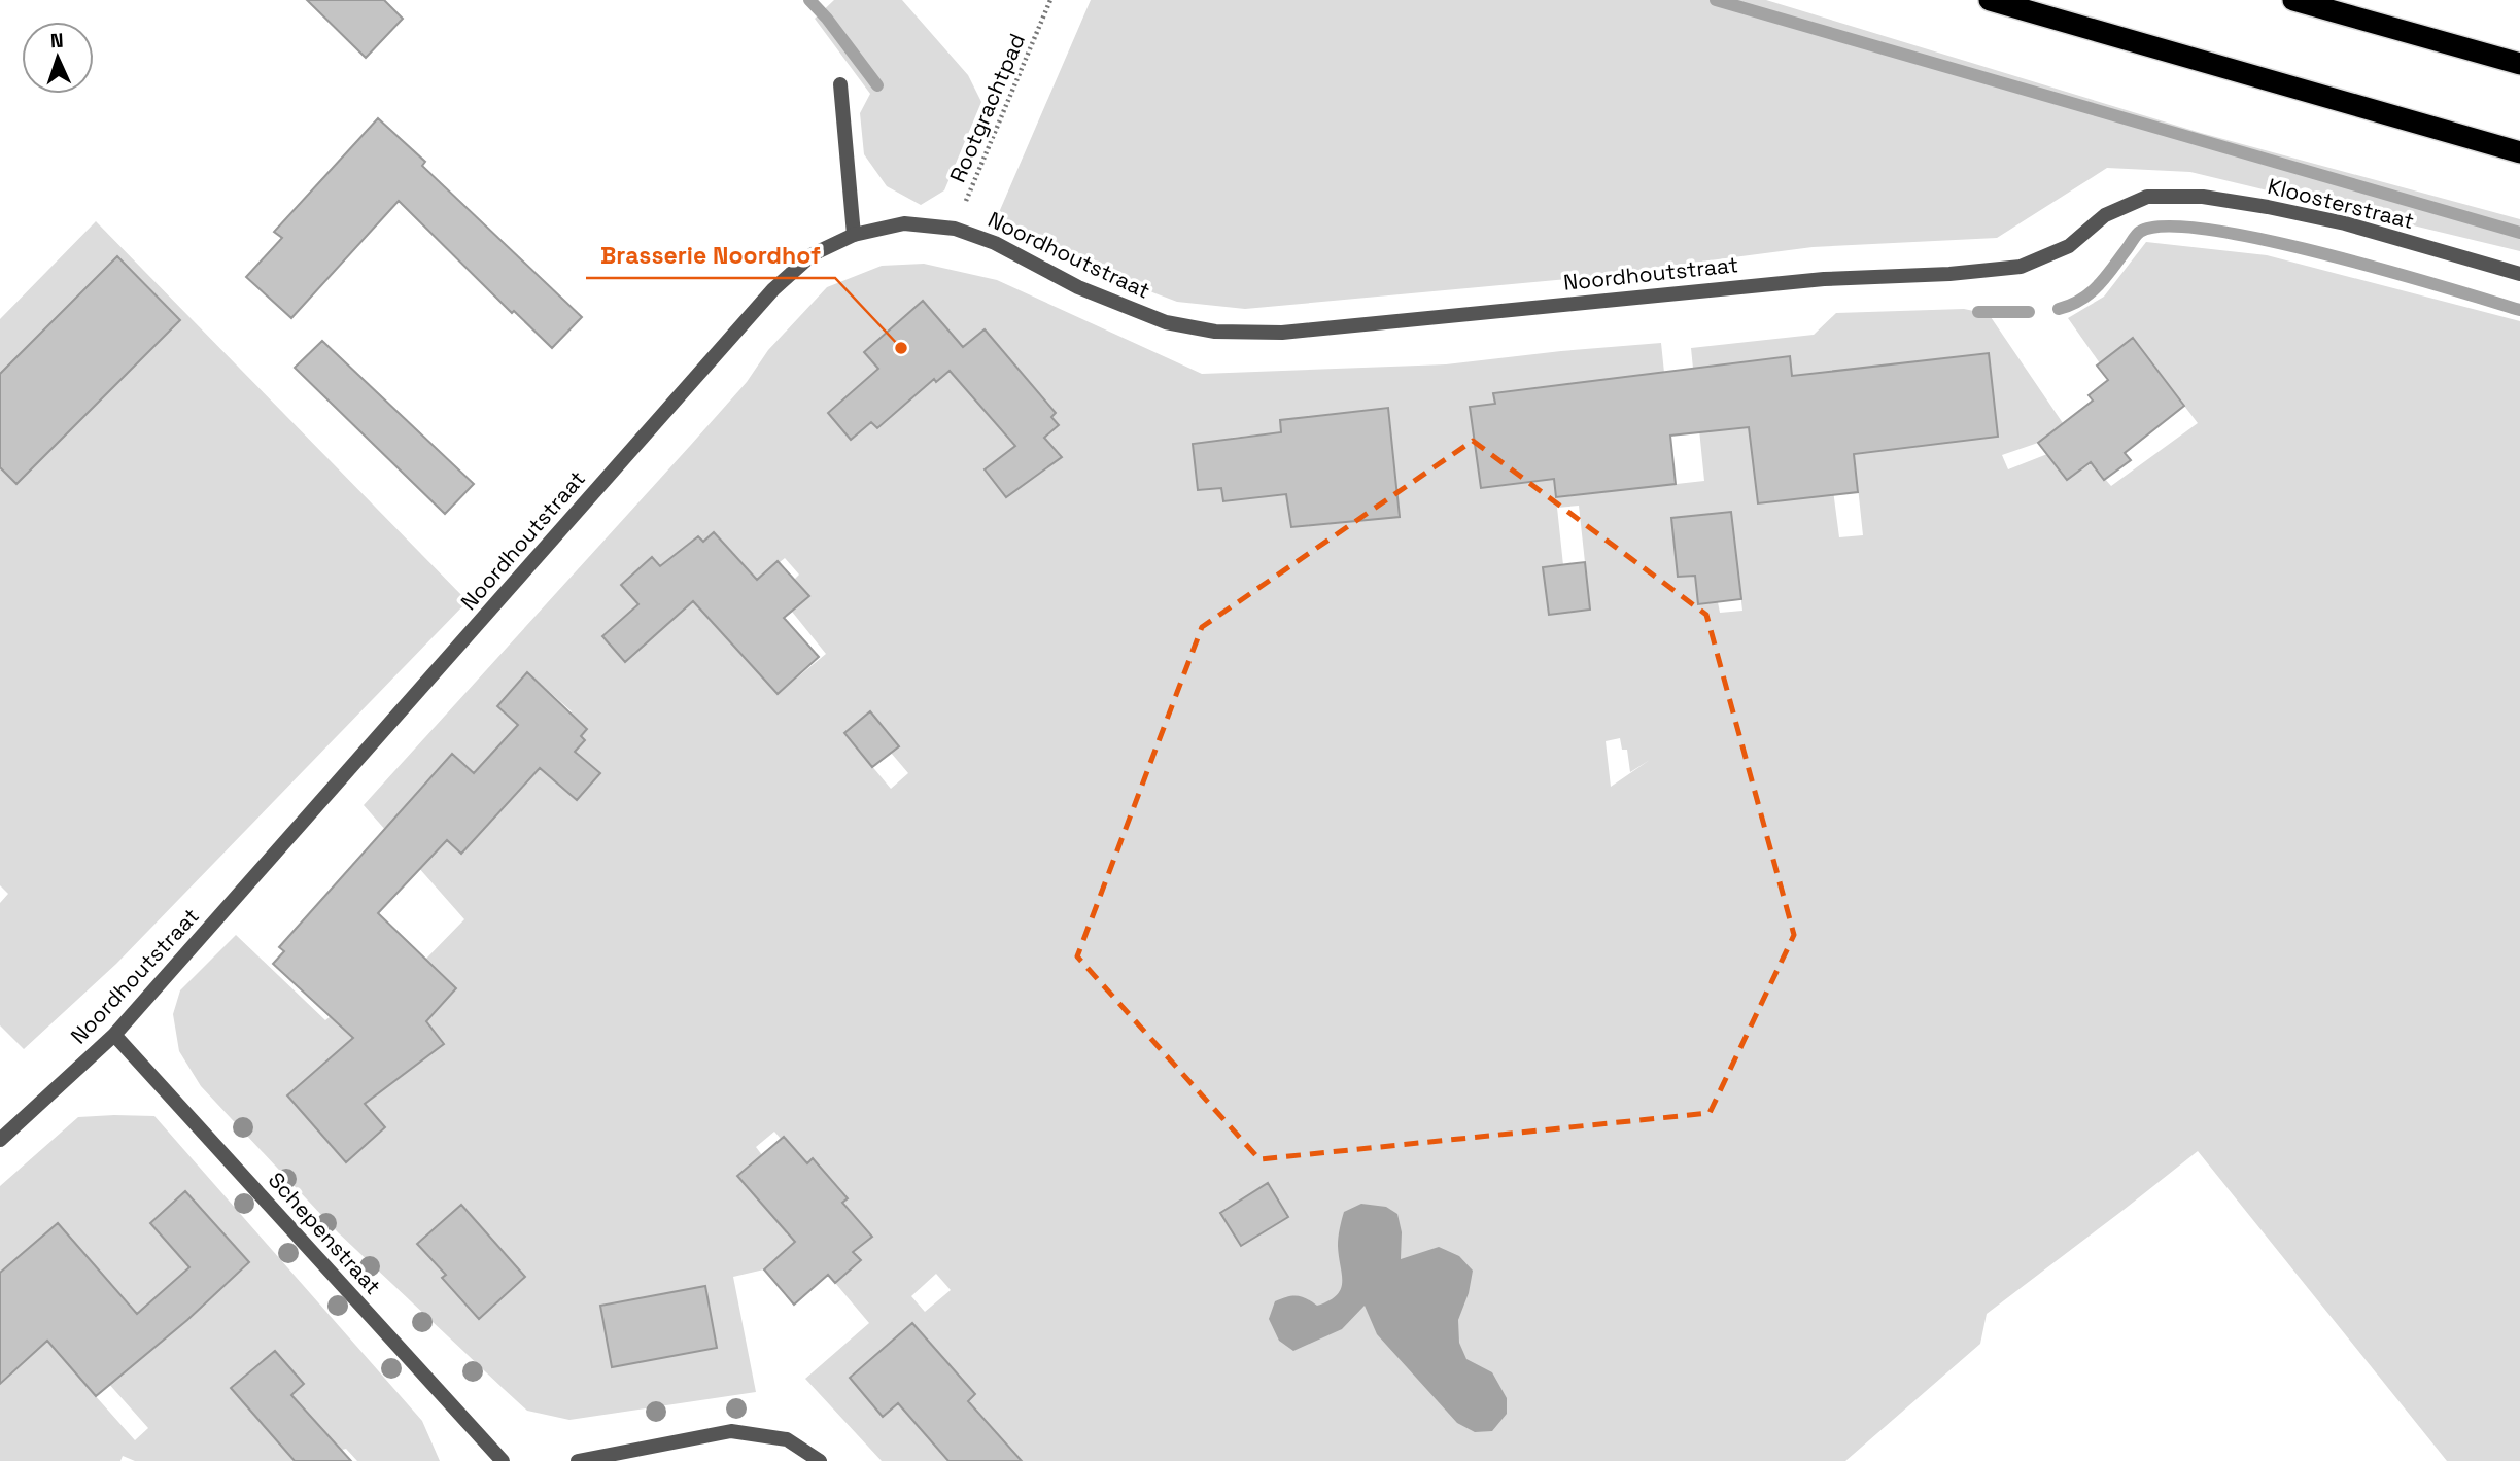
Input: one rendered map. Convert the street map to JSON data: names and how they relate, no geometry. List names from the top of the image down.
{
  "streets": {
    "street": ["Kloosterstraat", "Noordhoutstraat", "Schepenstraat"],
    "path": ["Rootgrachtpad"]
  },
  "crossings": [
    ["Rootgrachtpad", "Noordhoutstraat"],
    ["Kloosterstraat", "Noordhoutstraat"],
    ["Noordhoutstraat", "Schepenstraat"]
  ],
  "places": ["Brasserie Noordhof"],
  "north": "top"
}
